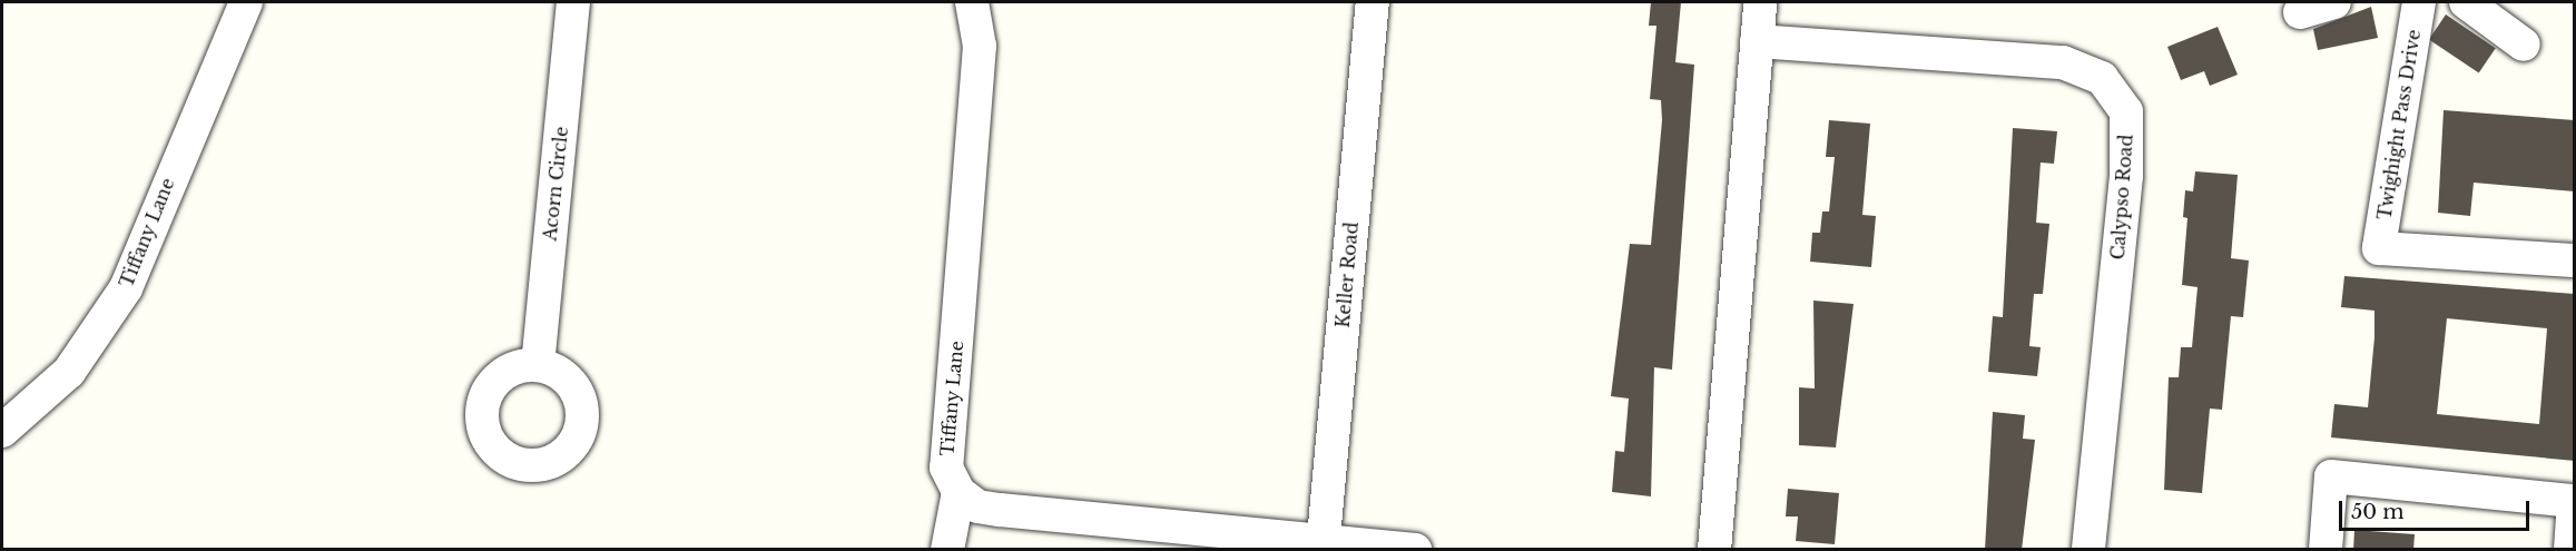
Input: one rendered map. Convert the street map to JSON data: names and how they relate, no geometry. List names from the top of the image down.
{
  "streets": {
    "street": [
      "Twighight Pass Drive",
      "Acorn Circle",
      "Calypso Road",
      "Tiffany Lane",
      "Keller Road"
    ]
  },
  "scale_bar": "50 m"
}
